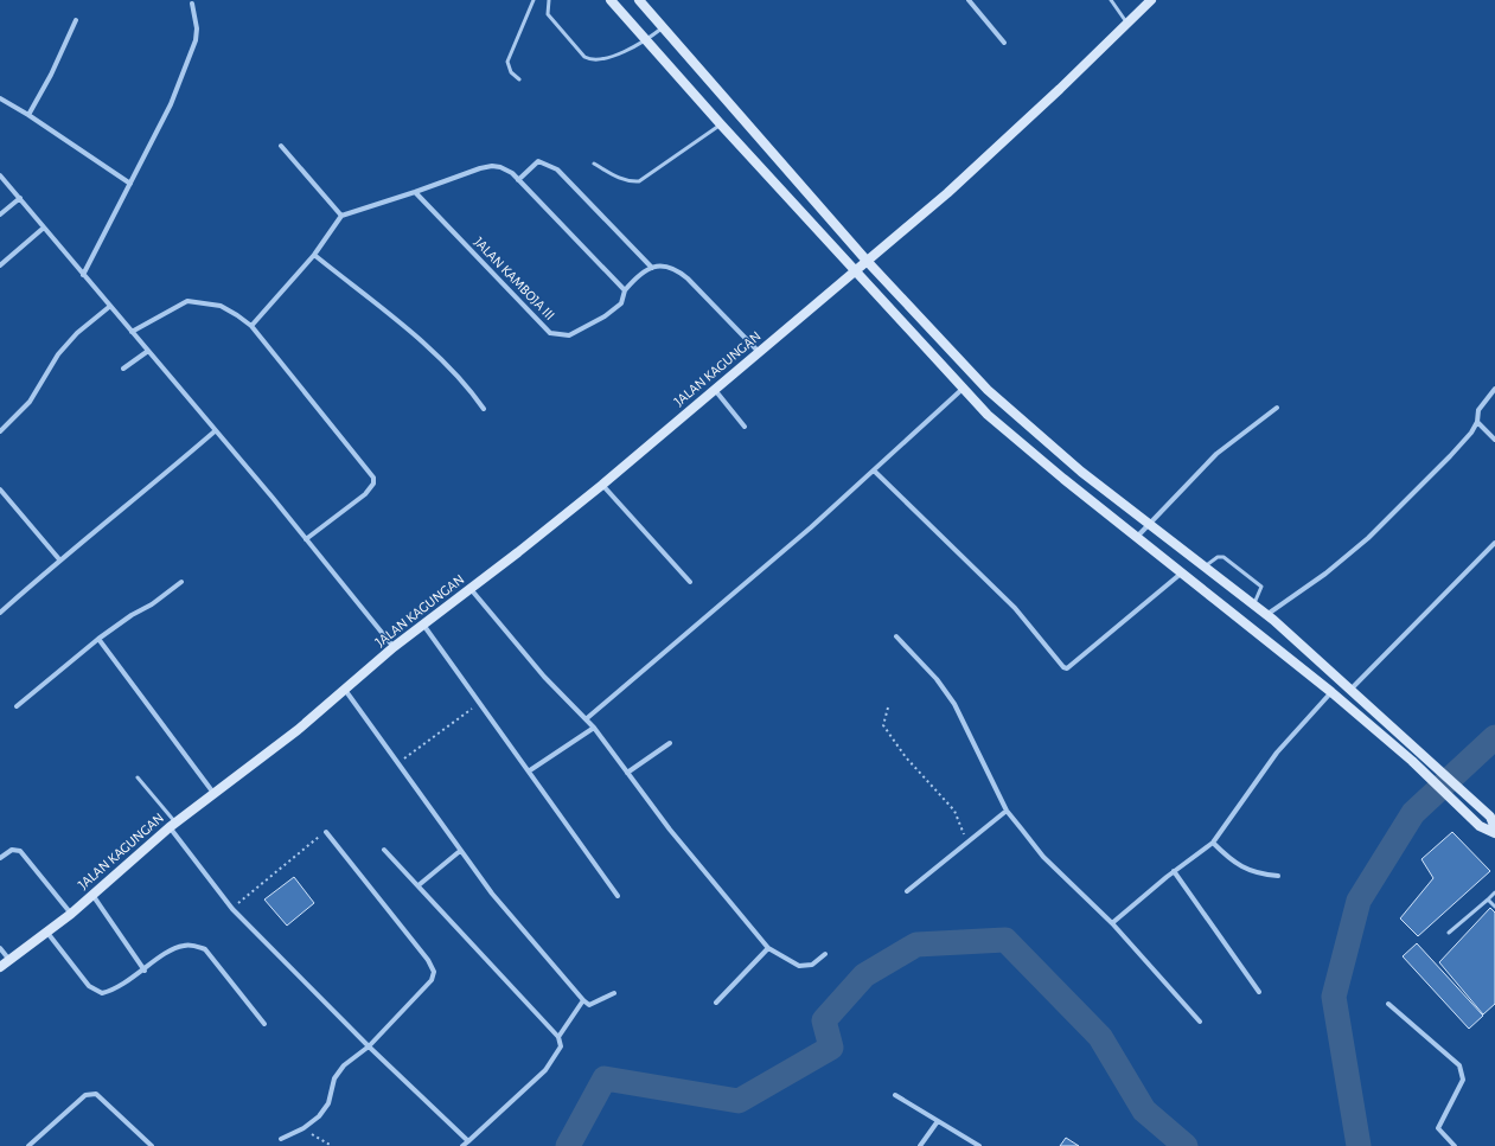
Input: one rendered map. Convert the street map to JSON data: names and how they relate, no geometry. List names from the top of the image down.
{
  "streets": {
    "main road": ["JALAN KAGUNGAN"],
    "street": ["JALAN KAMBOJA III"]
  }
}
